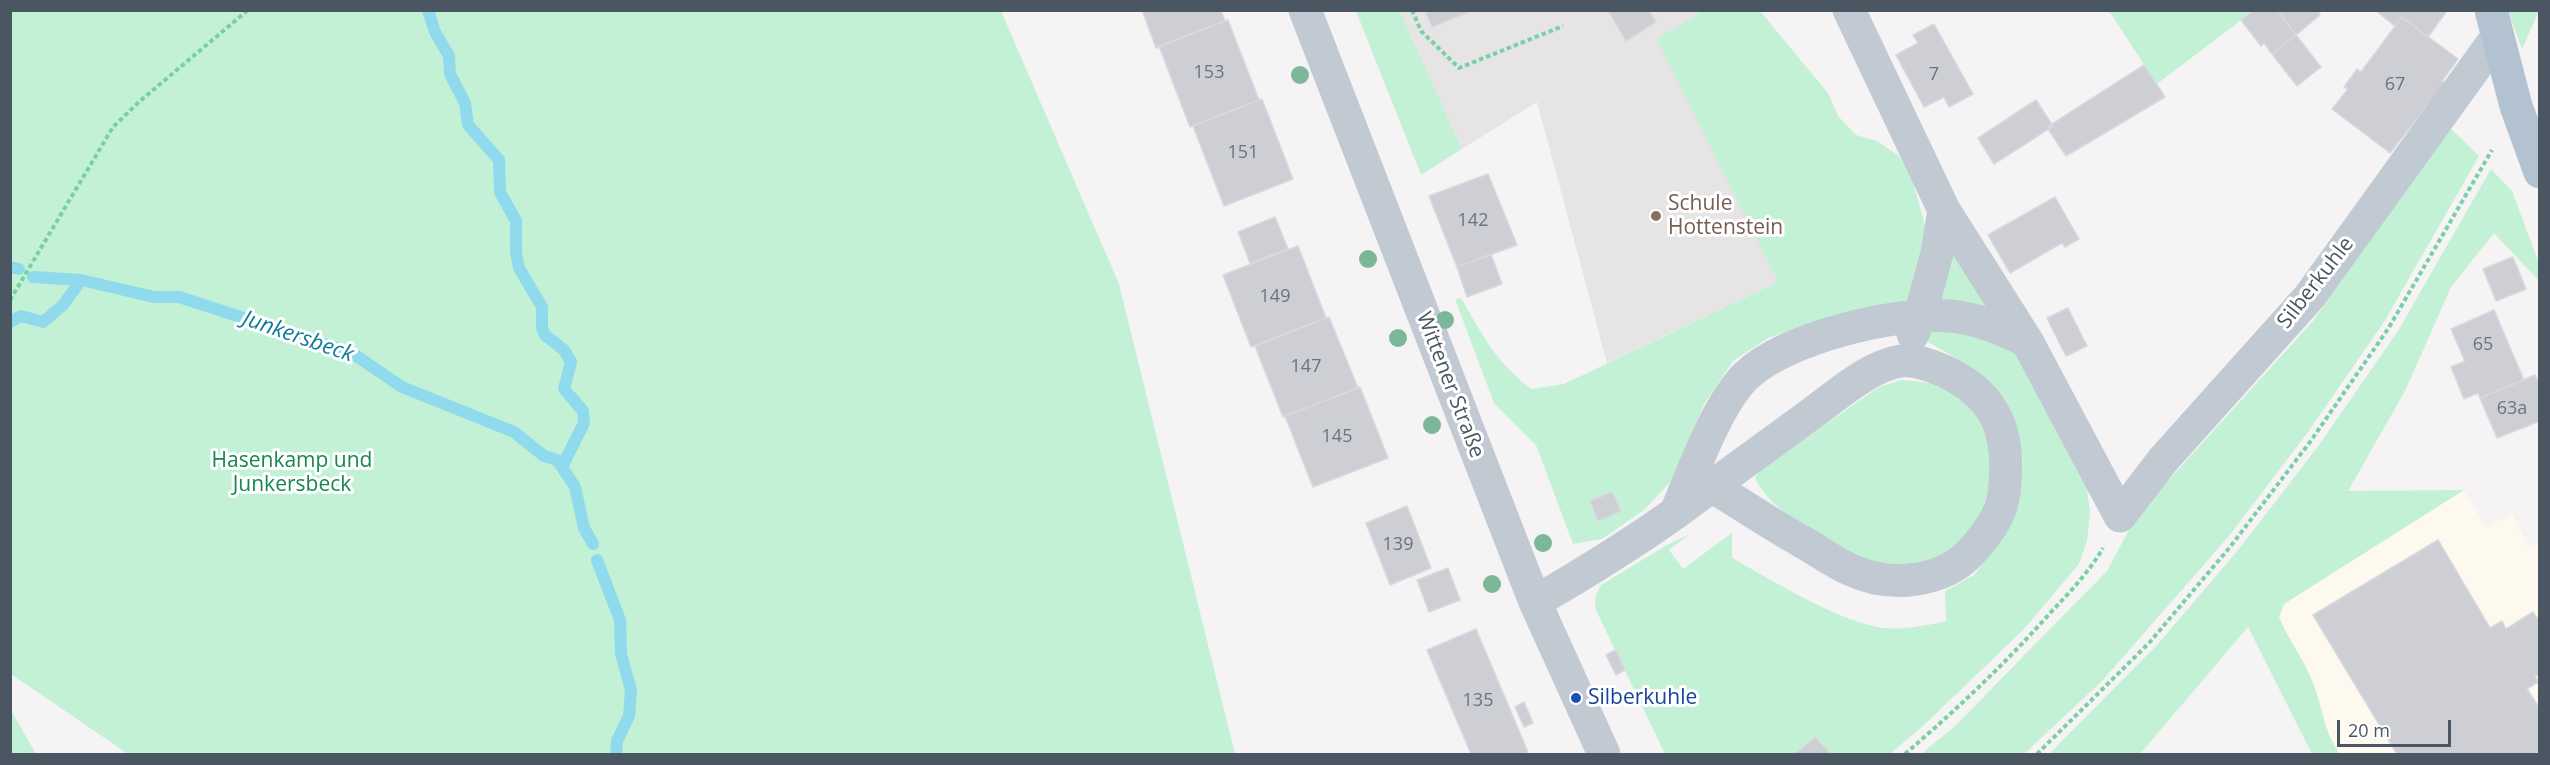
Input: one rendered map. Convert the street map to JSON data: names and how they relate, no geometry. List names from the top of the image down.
{
  "streets": {
    "street": ["Silberkuhle", "Wittener Straße"]
  },
  "water": ["Junkersbeck"],
  "parks": ["Hasenkamp und Junkersbeck"],
  "places": ["Schule Hottenstein", "Silberkuhle"],
  "house_numbers": [
    "153",
    "7",
    "67",
    "151",
    "142",
    "149",
    "65",
    "147",
    "63a",
    "145",
    "139",
    "135"
  ],
  "scale_bar": "20 m"
}
